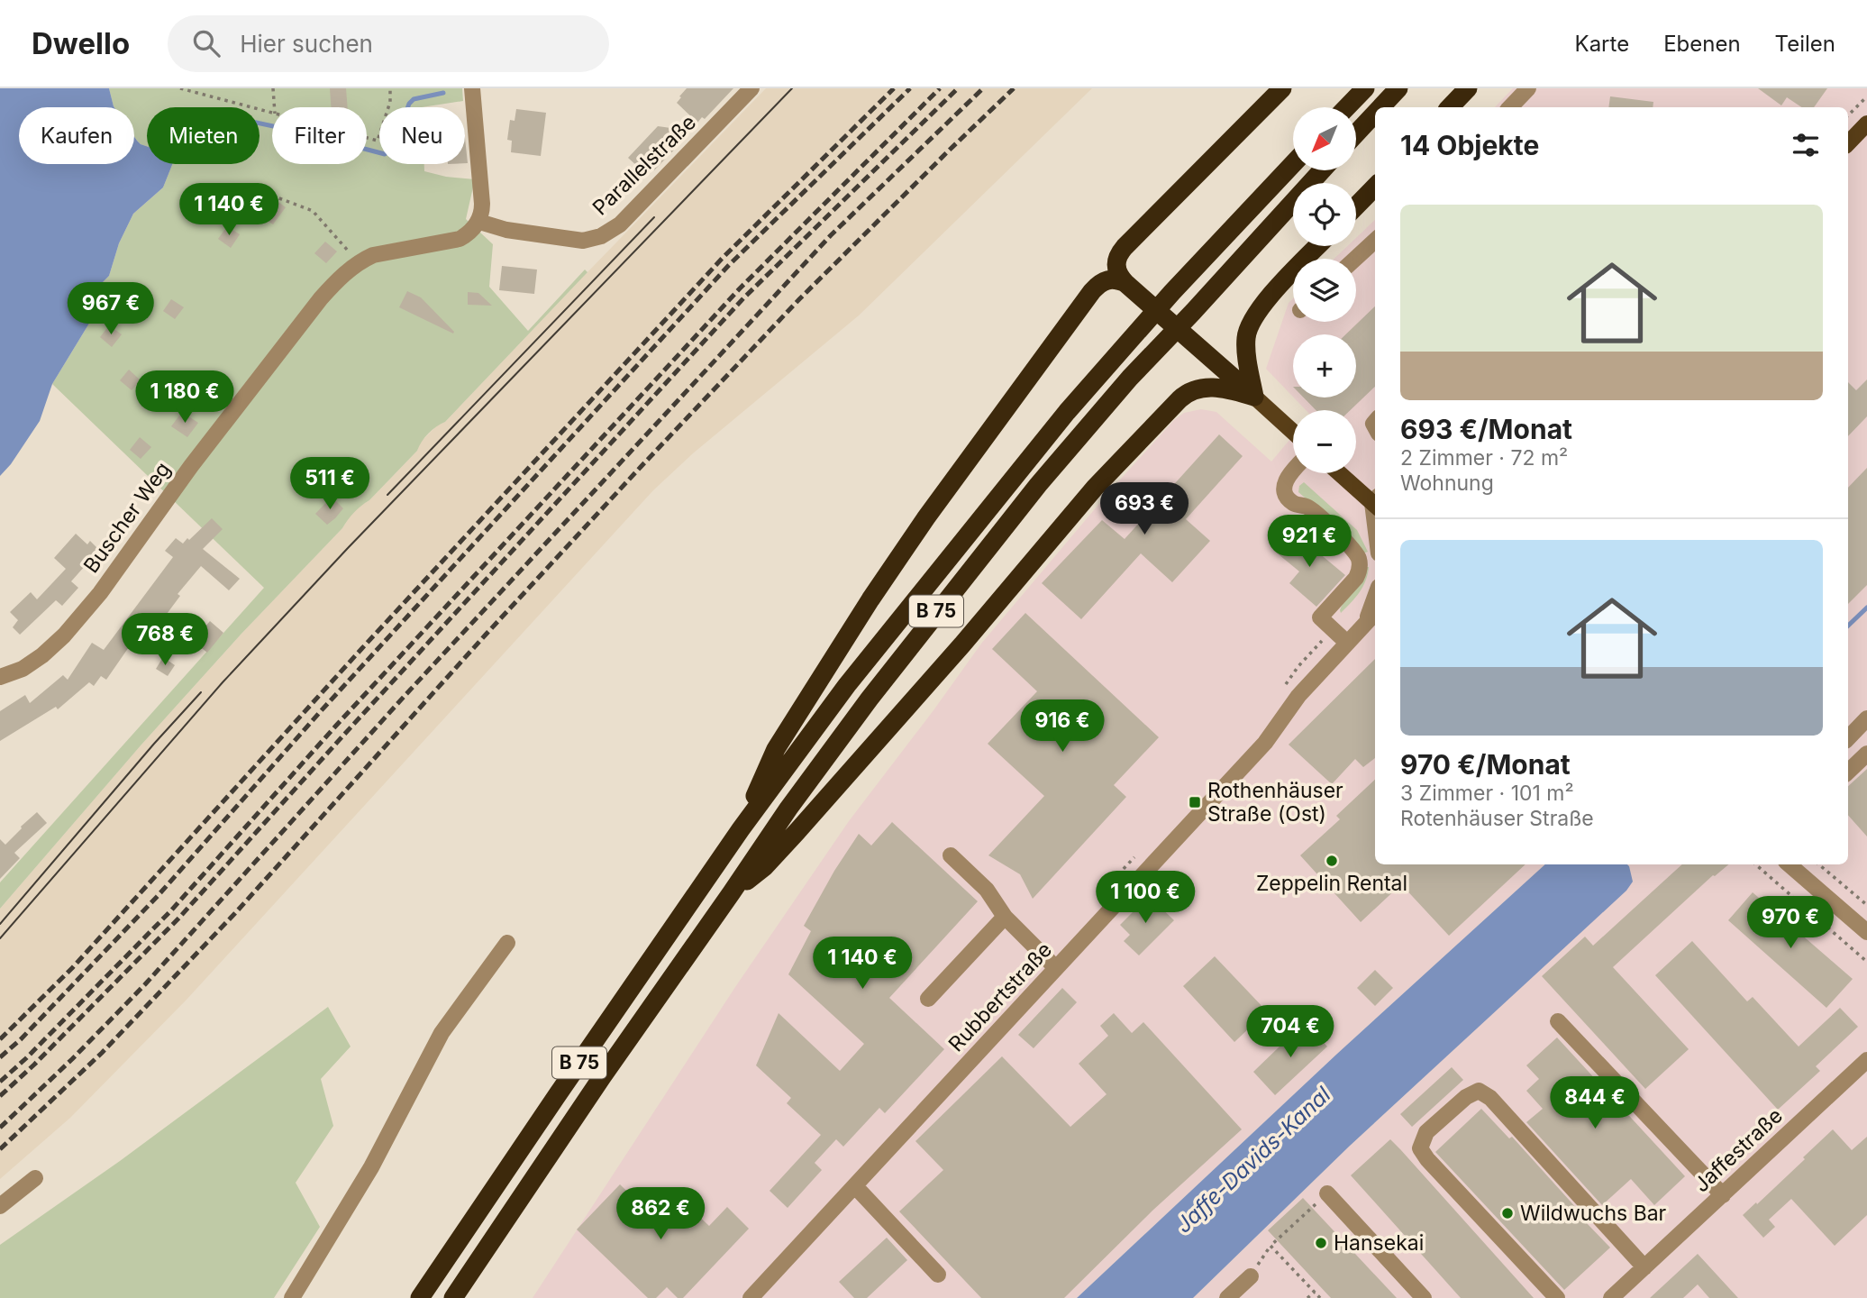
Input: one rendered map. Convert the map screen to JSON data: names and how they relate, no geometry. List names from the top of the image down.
{
  "streets": {
    "highway": ["B 75"],
    "street": [
      "Parallelstraße",
      "Buscher Weg",
      "Rubbertstraße",
      "Jaffestraße"
    ]
  },
  "crossings": [
    ["Parallelstraße", "Buscher Weg"]
  ],
  "water": ["Jaffe-Davids-Kanal"],
  "places": {
    "transit": ["Rothenhäuser Straße (Ost)"],
    "other": ["Zeppelin Rental", "Wildwuchs Bar", "Hansekai"]
  },
  "north": "bottom left",
  "page": {
    "header": "Dwello",
    "search": "Hier suchen",
    "nav": ["Karte", "Ebenen", "Teilen"],
    "map_buttons": ["+", "−"],
    "chip": [
      "Kaufen",
      "Mieten",
      "Filter",
      "Neu"
    ],
    "heading": "14 Objekte",
    "price": [
      "1 140 €",
      "967 €",
      "1 180 €",
      "511 €",
      "693 €",
      "921 €",
      "768 €",
      "916 €",
      "1 100 €",
      "970 €",
      "1 140 €",
      "704 €",
      "844 €",
      "862 €"
    ],
    "list": [
      {
        "name": "693 €/Monat",
        "note": "2 Zimmer · 72 m² · Wohnung"
      },
      {
        "name": "970 €/Monat",
        "note": "3 Zimmer · 101 m² · Rotenhäuser Straße"
      }
    ]
  }
}
